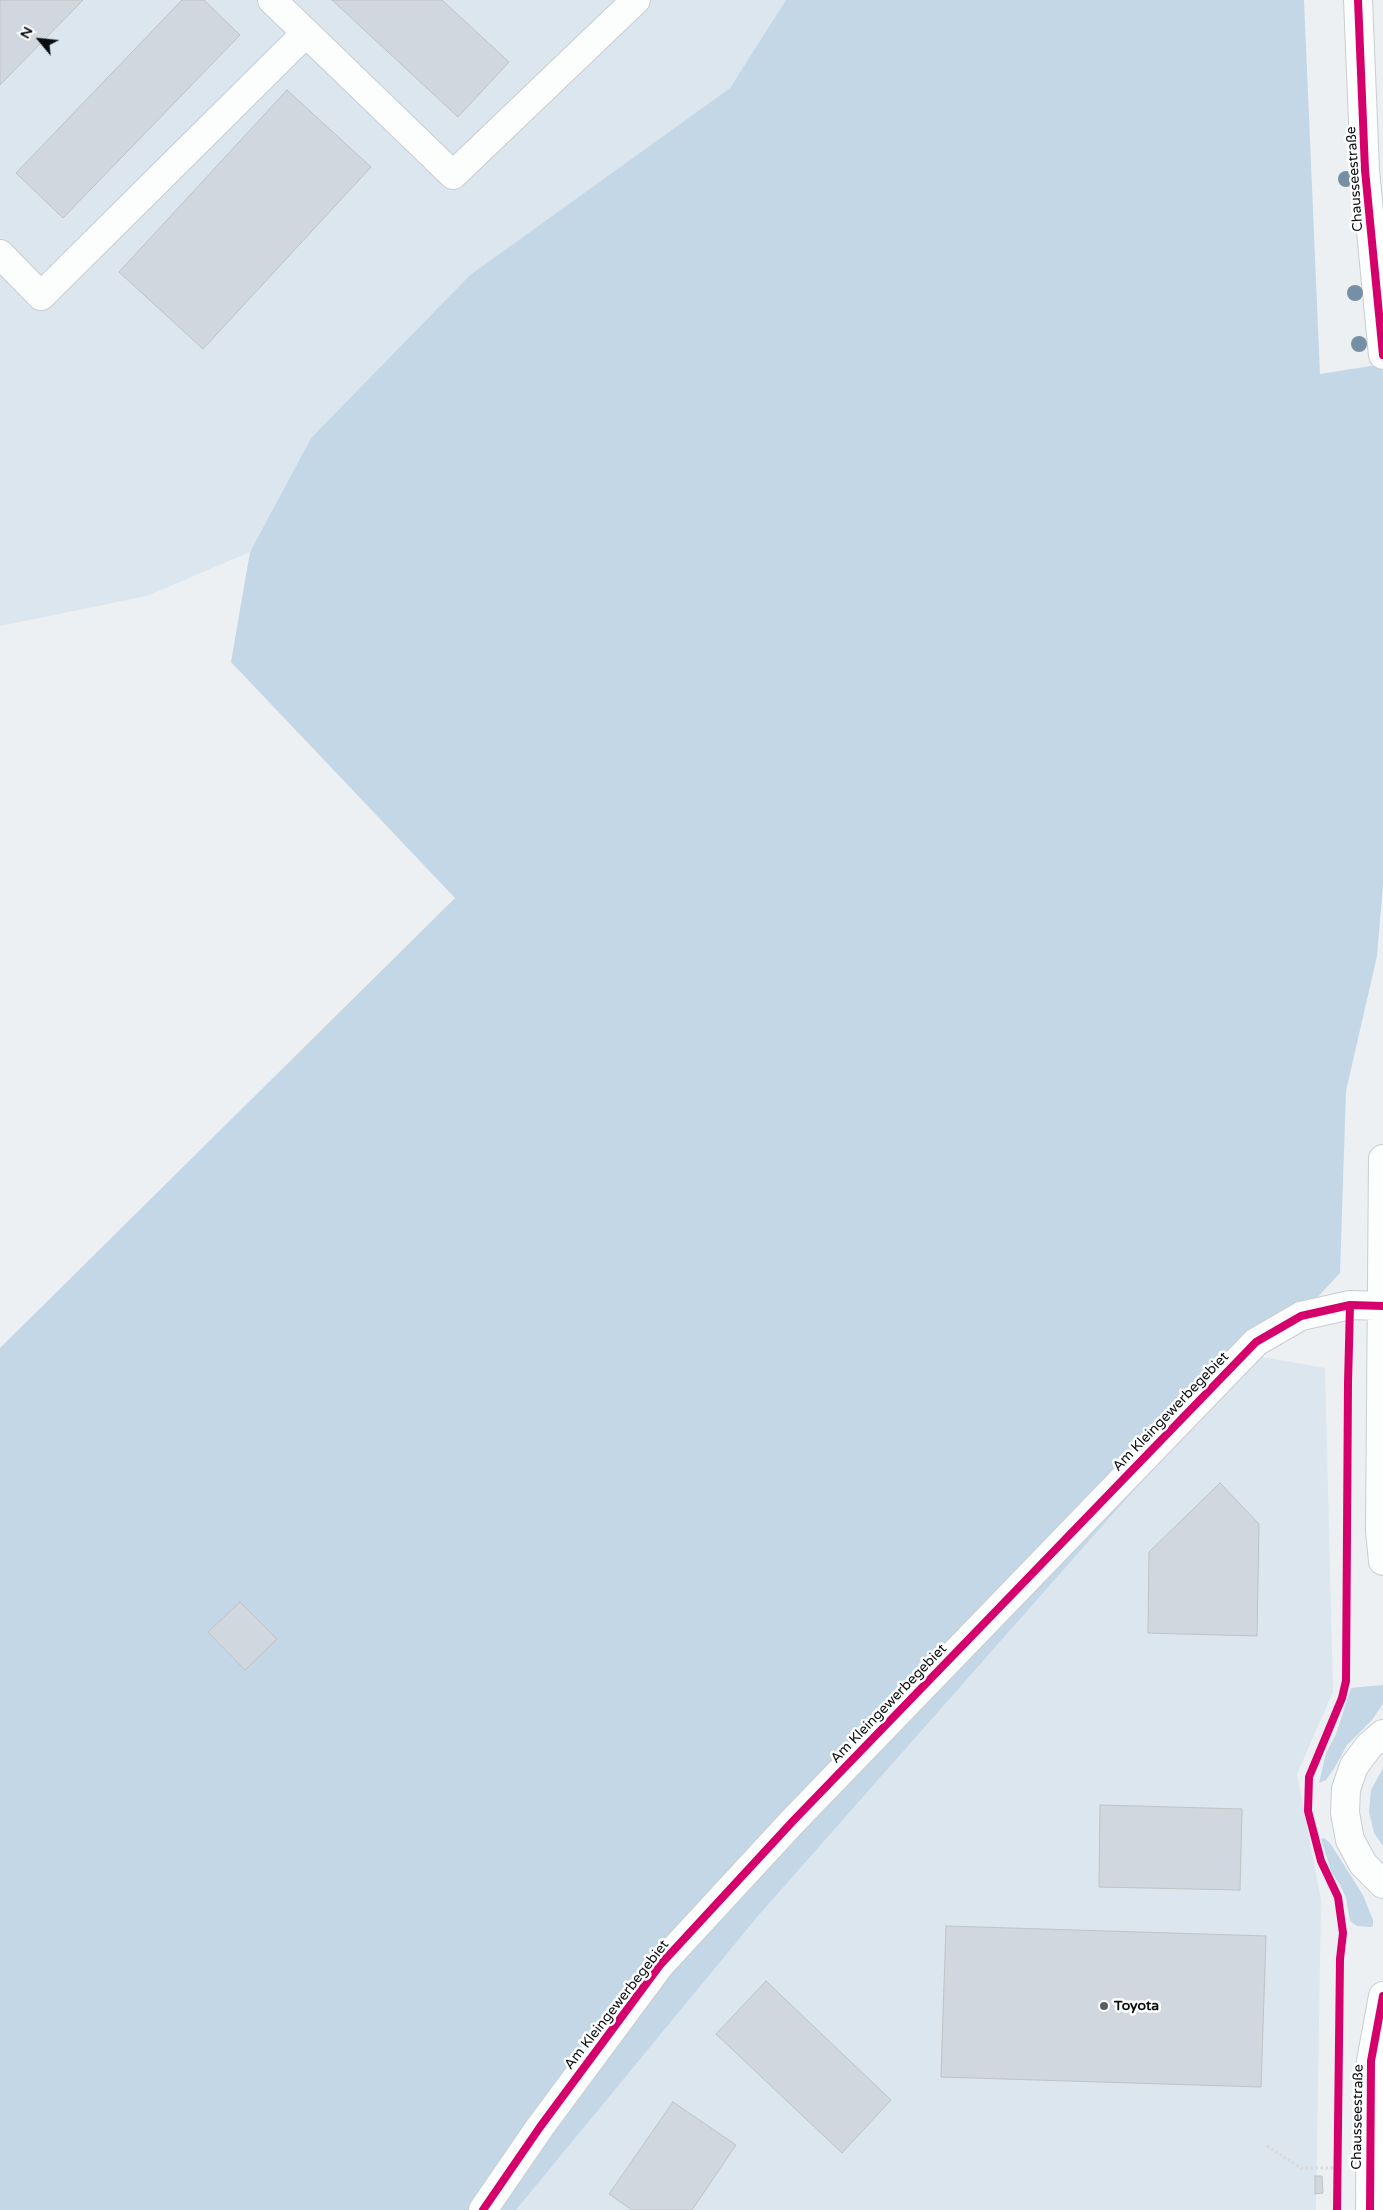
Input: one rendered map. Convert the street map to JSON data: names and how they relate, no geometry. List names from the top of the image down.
{
  "streets": {
    "street": ["Chausseestraße", "Am Kleingewerbegebiet"]
  },
  "places": ["Toyota"],
  "north": "top left"
}
